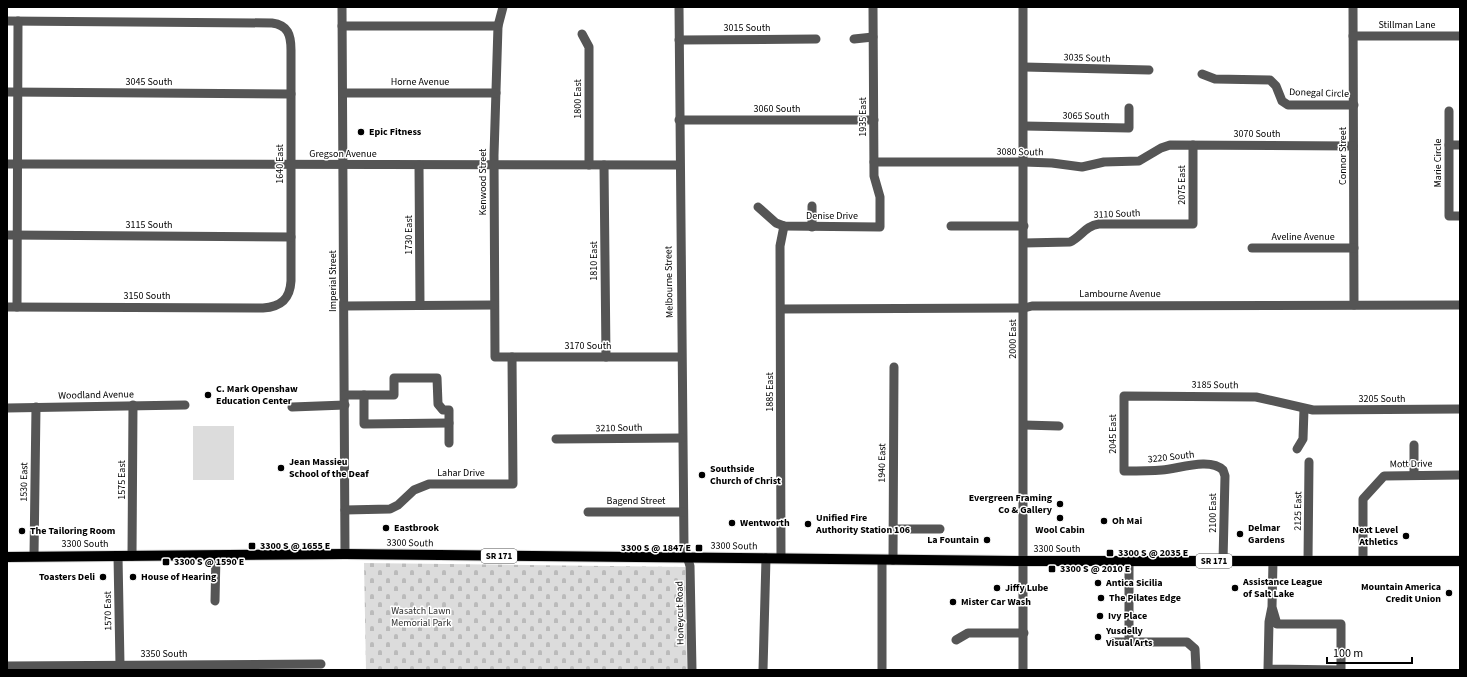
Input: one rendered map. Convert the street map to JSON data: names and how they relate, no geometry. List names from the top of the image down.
{
  "streets": {
    "main road": ["3300 South", "SR 171"],
    "street": [
      "Stillman Lane",
      "3015 South",
      "3035 South",
      "3045 South",
      "Horne Avenue",
      "Donegal Circle",
      "1800 East",
      "3060 South",
      "3065 South",
      "1935 East",
      "3070 South",
      "3080 South",
      "Gregson Avenue",
      "Connor Street",
      "Marie Circle",
      "1640 East",
      "Kenwood Street",
      "2075 East",
      "3110 South",
      "Denise Drive",
      "3115 South",
      "1730 East",
      "Aveline Avenue",
      "1810 East",
      "Imperial Street",
      "Melbourne Street",
      "Lambourne Avenue",
      "3150 South",
      "2000 East",
      "3170 South",
      "3185 South",
      "1885 East",
      "Woodland Avenue",
      "3205 South",
      "3210 South",
      "2045 East",
      "3220 South",
      "1940 East",
      "Mott Drive",
      "Lahar Drive",
      "1575 East",
      "1530 East",
      "Bagend Street",
      "2125 East",
      "2100 East",
      "1570 East",
      "Honeycut Road",
      "3350 South"
    ]
  },
  "crossings": [
    ["Stillman Lane", "Connor Street"],
    ["3015 South", "Melbourne Street"],
    ["3035 South", "2000 East"],
    ["3045 South", "1640 East"],
    ["Horne Avenue", "Kenwood Street"],
    ["Horne Avenue", "Imperial Street"],
    ["Donegal Circle", "Connor Street"],
    ["1800 East", "Gregson Avenue"],
    ["3060 South", "1935 East"],
    ["3060 South", "Melbourne Street"],
    ["3065 South", "2000 East"],
    ["1935 East", "3080 South"],
    ["1935 East", "Denise Drive"],
    ["3070 South", "3080 South"],
    ["3070 South", "Connor Street"],
    ["3070 South", "2075 East"],
    ["3080 South", "2000 East"],
    ["Gregson Avenue", "1640 East"],
    ["Gregson Avenue", "Kenwood Street"],
    ["Gregson Avenue", "1730 East"],
    ["Gregson Avenue", "1810 East"],
    ["Gregson Avenue", "Imperial Street"],
    ["Gregson Avenue", "Melbourne Street"],
    ["Connor Street", "Aveline Avenue"],
    ["Connor Street", "Lambourne Avenue"],
    ["1640 East", "3115 South"],
    ["1640 East", "3150 South"],
    ["Kenwood Street", "3170 South"],
    ["2075 East", "3110 South"],
    ["3110 South", "2000 East"],
    ["Denise Drive", "1885 East"],
    ["1810 East", "3170 South"],
    ["Imperial Street", "Lahar Drive"],
    ["Imperial Street", "3300 South"],
    ["Melbourne Street", "3170 South"],
    ["Melbourne Street", "3210 South"],
    ["Melbourne Street", "Bagend Street"],
    ["Melbourne Street", "3300 South"],
    ["Melbourne Street", "Honeycut Road"],
    ["Lambourne Avenue", "2000 East"],
    ["Lambourne Avenue", "1885 East"],
    ["2000 East", "3300 South"],
    ["3170 South", "Lahar Drive"],
    ["3185 South", "3205 South"],
    ["3185 South", "2045 East"],
    ["1885 East", "3300 South"],
    ["Woodland Avenue", "1575 East"],
    ["Woodland Avenue", "1530 East"],
    ["2045 East", "3220 South"],
    ["3220 South", "2100 East"],
    ["1940 East", "3300 South"],
    ["Mott Drive", "3300 South"],
    ["1575 East", "3300 South"],
    ["1530 East", "3300 South"],
    ["2125 East", "3300 South"],
    ["2100 East", "3300 South"],
    ["3300 South", "1570 East"],
    ["3300 South", "Honeycut Road"],
    ["1570 East", "3350 South"]
  ],
  "parks": ["Wasatch Lawn Memorial Park"],
  "places": {
    "other": [
      "Epic Fitness",
      "C. Mark Openshaw Education Center",
      "Jean Massieu School of the Deaf",
      "Southside Church of Christ",
      "Evergreen Framing Co & Gallery",
      "Wool Cabin",
      "Oh Mai",
      "Wentworth",
      "Unified Fire Authority Station 106",
      "Eastbrook",
      "The Tailoring Room",
      "Delmar Gardens",
      "Next Level Athletics",
      "La Fountain",
      "Toasters Deli",
      "House of Hearing",
      "Antica Sicilia",
      "Jiffy Lube",
      "Assistance League of Salt Lake",
      "Mountain America Credit Union",
      "The Pilates Edge",
      "Mister Car Wash",
      "Ivy Place",
      "Yusdelly Visual Arts"
    ],
    "transit": [
      "3300 S @ 1655 E",
      "3300 S @ 1847 E",
      "3300 S @ 2035 E",
      "3300 S @ 1590 E",
      "3300 S @ 2010 E"
    ]
  },
  "scale_bar": "100 m"
}
